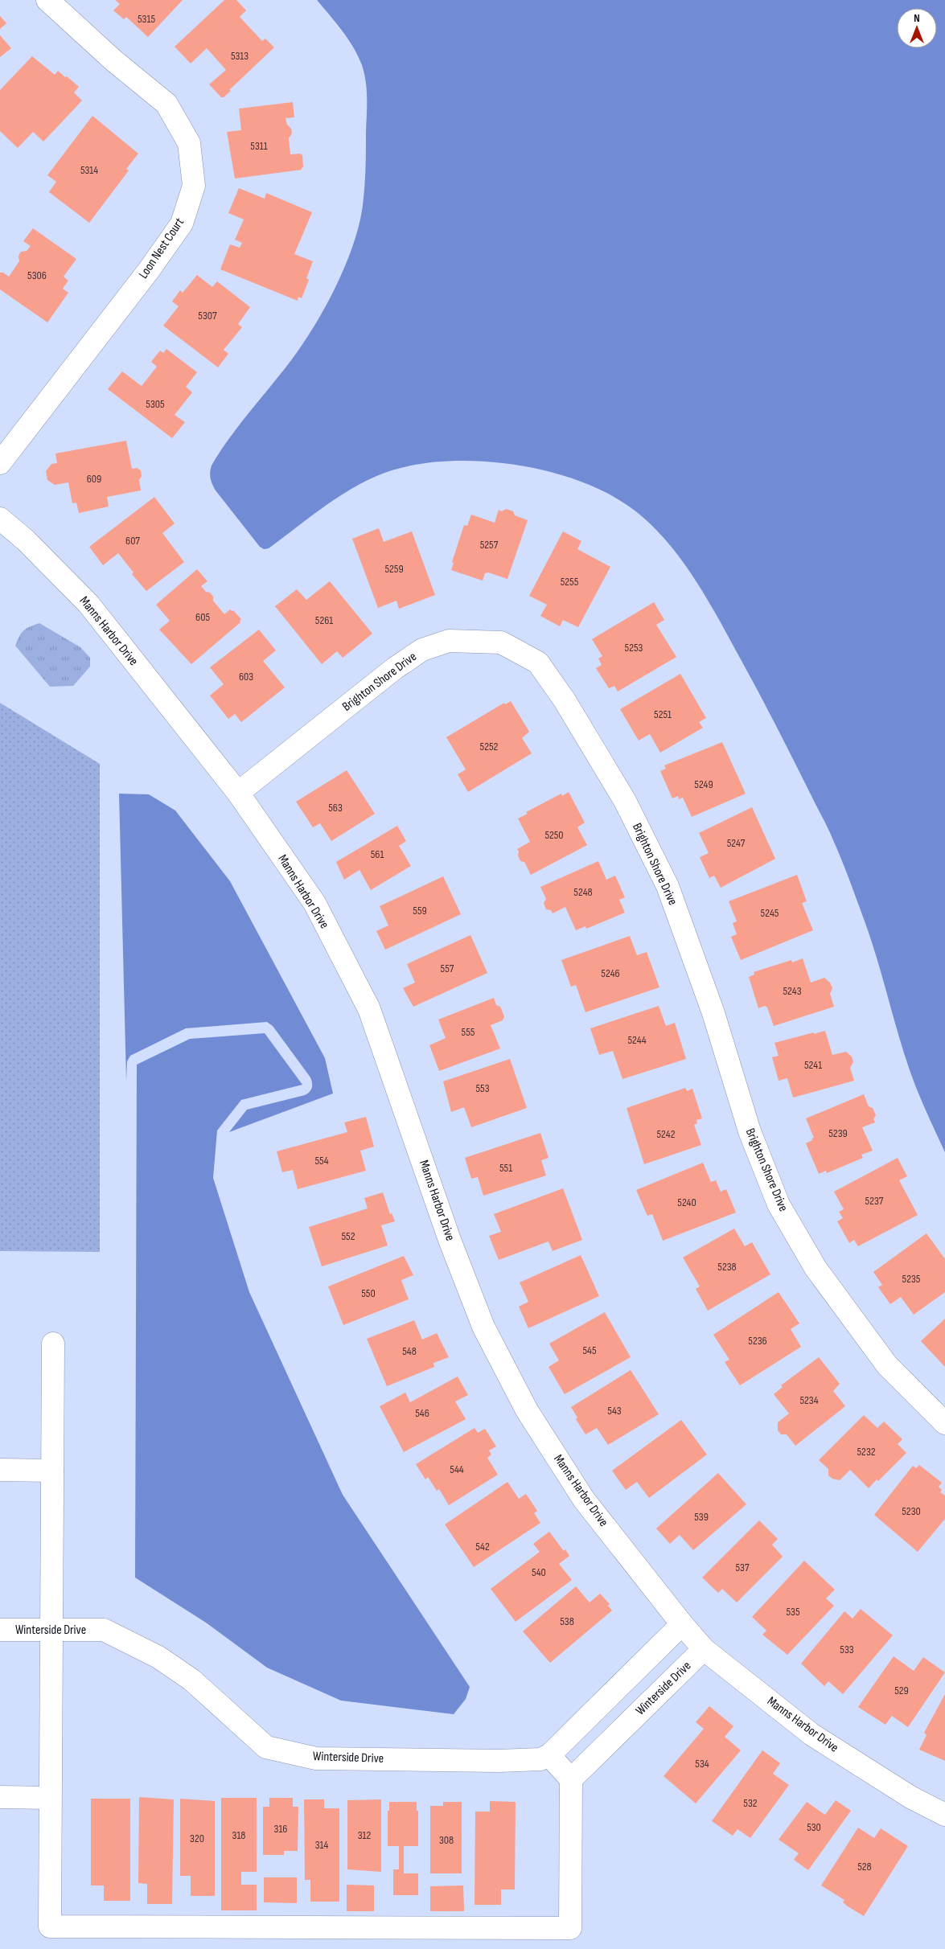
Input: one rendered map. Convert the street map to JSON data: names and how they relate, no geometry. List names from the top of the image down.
{
  "streets": {
    "street": [
      "Loon Nest Court",
      "Manns Harbor Drive",
      "Brighton Shore Drive",
      "Winterside Drive"
    ]
  },
  "crossings": [
    ["Manns Harbor Drive", "Brighton Shore Drive"],
    ["Manns Harbor Drive", "Winterside Drive"]
  ],
  "house_numbers": [
    "5315",
    "5313",
    "5311",
    "5314",
    "5306",
    "5307",
    "5305",
    "609",
    "607",
    "5257",
    "5259",
    "5255",
    "605",
    "5261",
    "5253",
    "603",
    "5251",
    "5252",
    "5249",
    "563",
    "5250",
    "5247",
    "561",
    "5248",
    "559",
    "5245",
    "557",
    "5246",
    "5243",
    "555",
    "5244",
    "5241",
    "553",
    "5239",
    "5242",
    "554",
    "551",
    "5237",
    "5240",
    "552",
    "5238",
    "5235",
    "550",
    "5236",
    "545",
    "548",
    "5234",
    "543",
    "546",
    "5232",
    "544",
    "5230",
    "539",
    "542",
    "537",
    "540",
    "535",
    "538",
    "533",
    "529",
    "534",
    "532",
    "530",
    "316",
    "318",
    "312",
    "320",
    "308",
    "314",
    "528"
  ],
  "north": "top"
}
